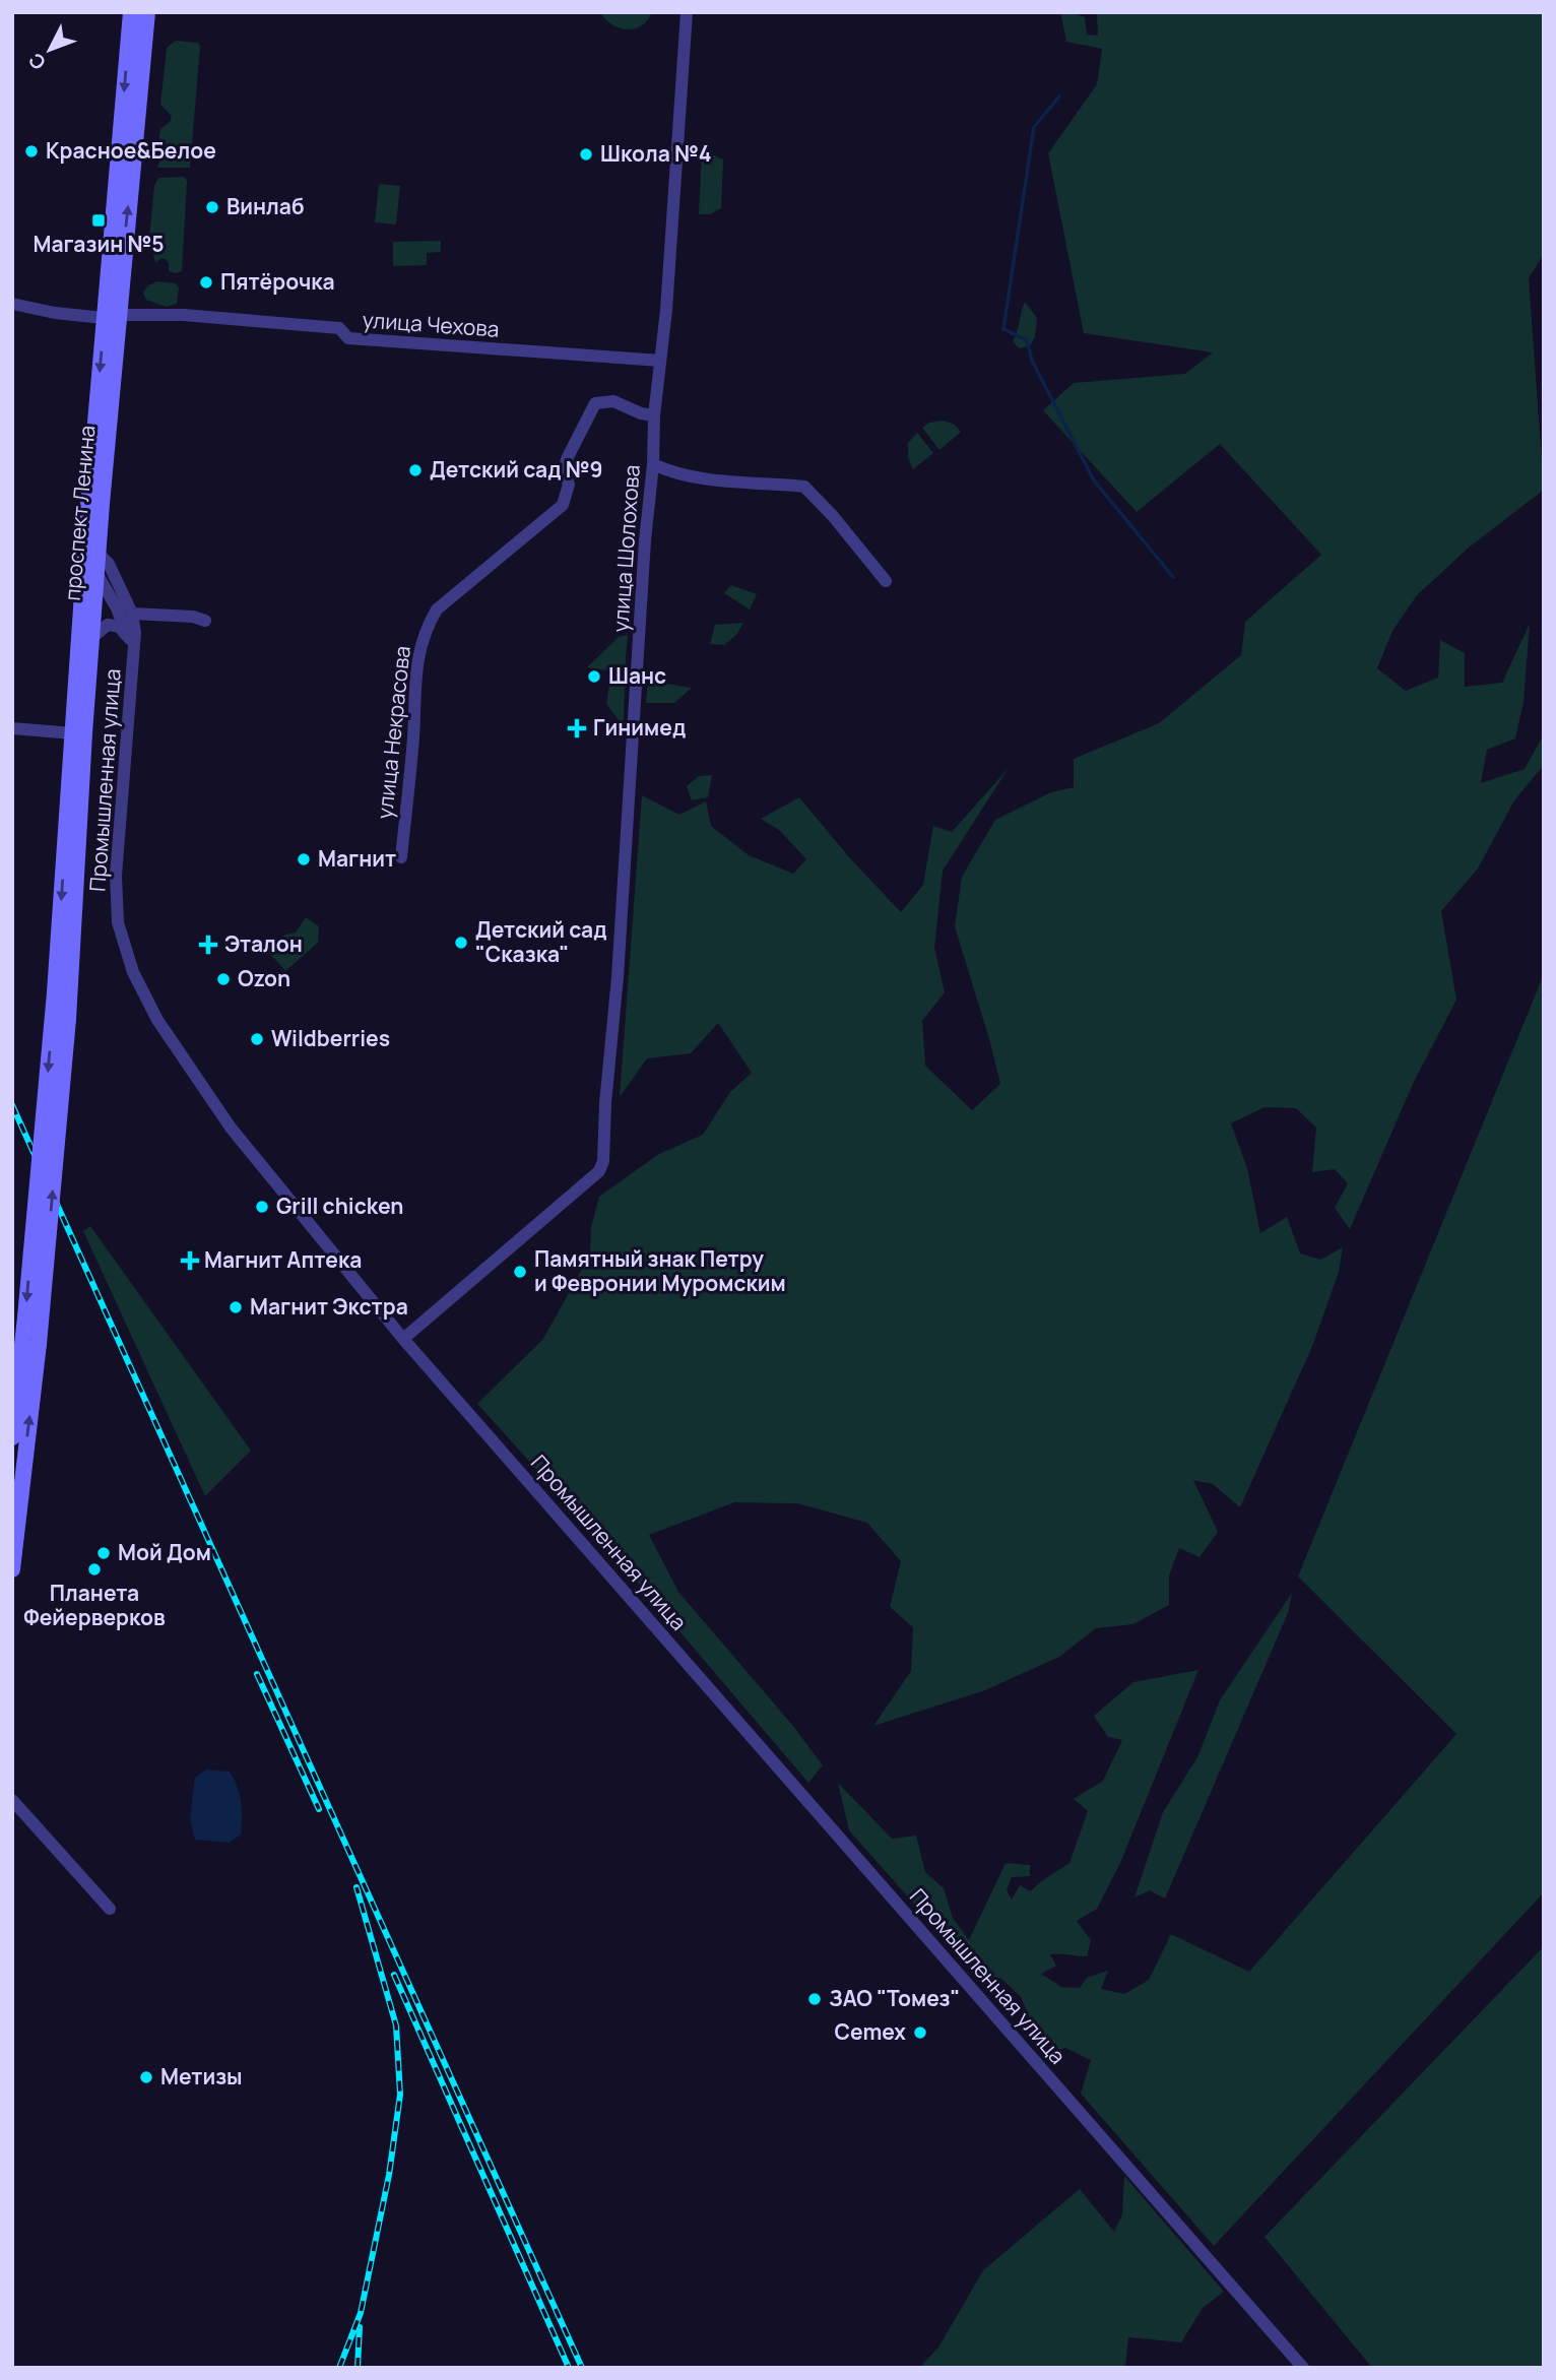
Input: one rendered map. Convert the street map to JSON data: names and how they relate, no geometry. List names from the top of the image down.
{
  "streets": {
    "main road": ["проспект Ленина"],
    "street": [
      "улица Чехова",
      "улица Шолохова",
      "улица Некрасова",
      "Промышленная улица"
    ]
  },
  "crossings": [
    ["улица Чехова", "проспект Ленина"],
    ["улица Чехова", "улица Шолохова"],
    ["проспект Ленина", "Промышленная улица"],
    ["улица Шолохова", "улица Некрасова"],
    ["улица Шолохова", "Промышленная улица"]
  ],
  "places": {
    "other": [
      "Красное&Белое",
      "Школа №4",
      "Винлаб",
      "Пятёрочка",
      "Детский сад №9",
      "Шанс",
      "Магнит",
      "Детский сад \"Сказка\"",
      "Ozon",
      "Wildberries",
      "Grill chicken",
      "Памятный знак Петру и Февронии Муромским",
      "Магнит Экстра",
      "Мой Дом",
      "Планета Фейерверков",
      "ЗАО \"Томез\"",
      "Cemex",
      "Метизы"
    ],
    "transit": ["Магазин №5"],
    "health": ["Гинимед", "Эталон", "Магнит Аптека"]
  },
  "north": "bottom left"
}
